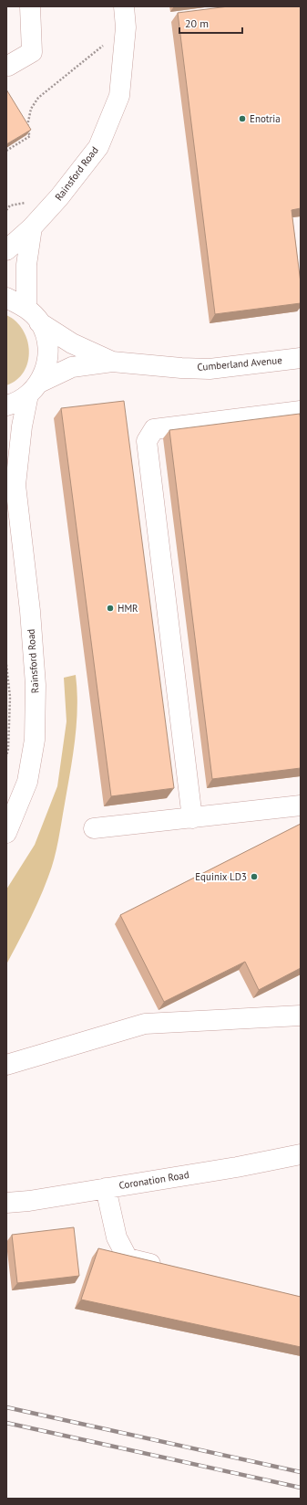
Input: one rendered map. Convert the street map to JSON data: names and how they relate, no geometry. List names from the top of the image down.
{
  "streets": {
    "street": ["Rainsford Road", "Cumberland Avenue", "Coronation Road"]
  },
  "crossings": [
    ["Rainsford Road", "Cumberland Avenue"]
  ],
  "places": ["Enotria", "HMR", "Equinix LD3"],
  "scale_bar": "20 m"
}
